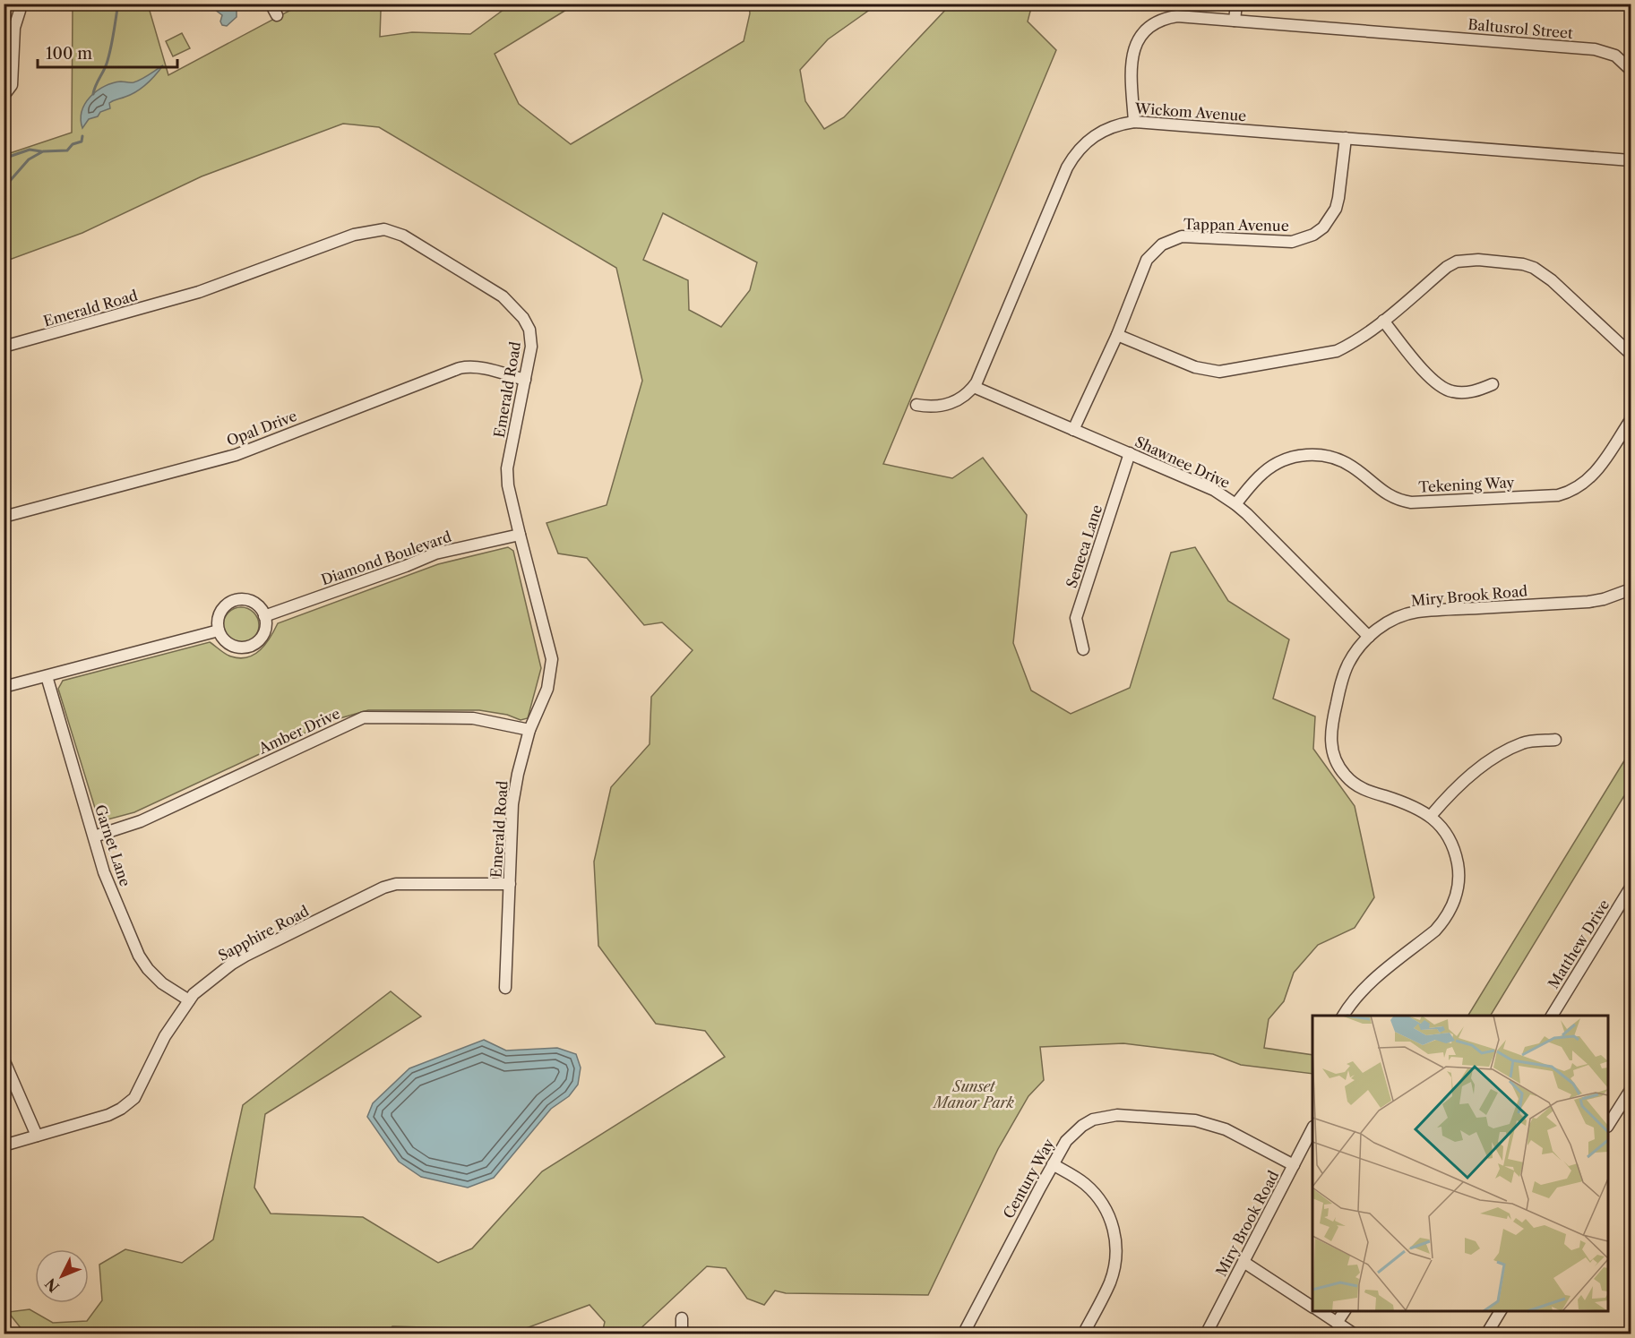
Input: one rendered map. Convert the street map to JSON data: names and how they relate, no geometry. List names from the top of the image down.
{
  "streets": {
    "street": [
      "Baltusrol Street",
      "Wickom Avenue",
      "Tappan Avenue",
      "Emerald Road",
      "Opal Drive",
      "Shawnee Drive",
      "Tekening Way",
      "Seneca Lane",
      "Diamond Boulevard",
      "Miry Brook Road",
      "Amber Drive",
      "Garnet Lane",
      "Sapphire Road",
      "Matthew Drive",
      "Century Way"
    ]
  },
  "crossings": [
    ["Baltusrol Street", "Wickom Avenue"],
    ["Wickom Avenue", "Tappan Avenue"],
    ["Wickom Avenue", "Shawnee Drive"],
    ["Tappan Avenue", "Shawnee Drive"],
    ["Emerald Road", "Opal Drive"],
    ["Emerald Road", "Diamond Boulevard"],
    ["Emerald Road", "Amber Drive"],
    ["Emerald Road", "Sapphire Road"],
    ["Shawnee Drive", "Tekening Way"],
    ["Shawnee Drive", "Seneca Lane"],
    ["Shawnee Drive", "Miry Brook Road"],
    ["Miry Brook Road", "Century Way"],
    ["Amber Drive", "Garnet Lane"],
    ["Garnet Lane", "Sapphire Road"]
  ],
  "parks": ["Sunset Manor Park"],
  "scale_bar": "100 m",
  "north": "bottom left"
}
